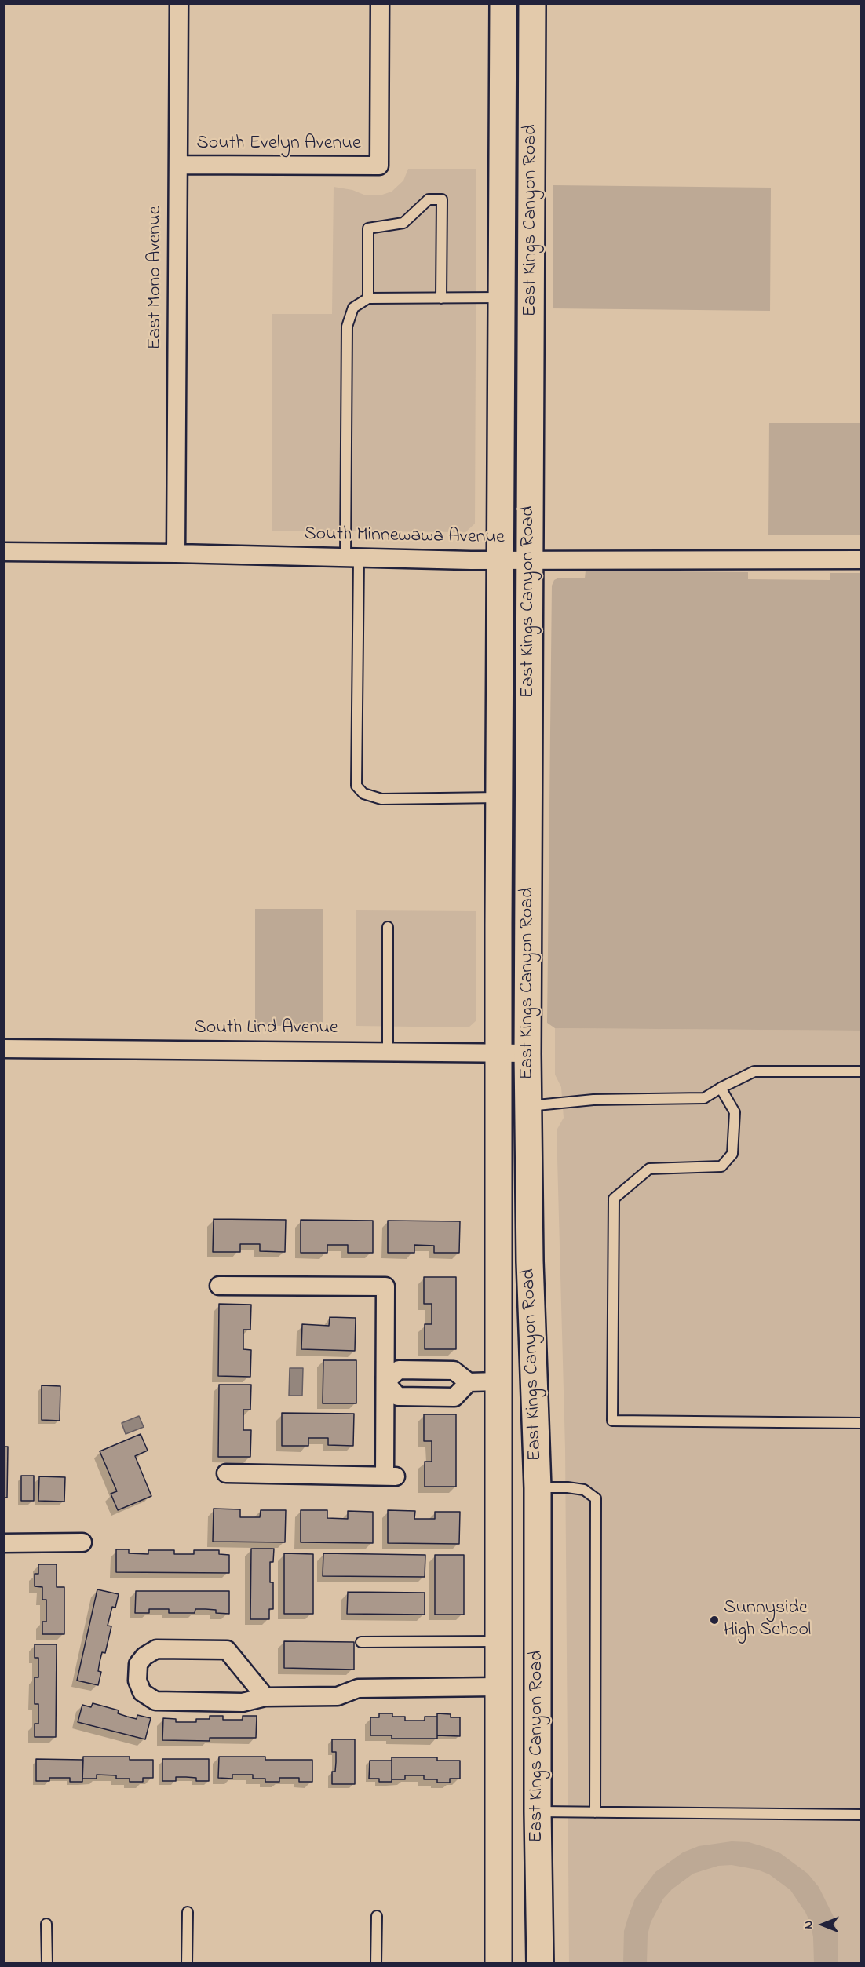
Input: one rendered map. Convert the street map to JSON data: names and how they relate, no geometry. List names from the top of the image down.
{
  "streets": {
    "main road": ["East Kings Canyon Road"],
    "street": [
      "South Evelyn Avenue",
      "East Mono Avenue",
      "South Minnewawa Avenue",
      "South Lind Avenue"
    ]
  },
  "crossings": [
    ["South Evelyn Avenue", "East Mono Avenue"],
    ["East Kings Canyon Road", "South Minnewawa Avenue"],
    ["East Kings Canyon Road", "South Lind Avenue"],
    ["East Mono Avenue", "South Minnewawa Avenue"]
  ],
  "places": ["Sunnyside High School"],
  "north": "left"
}
